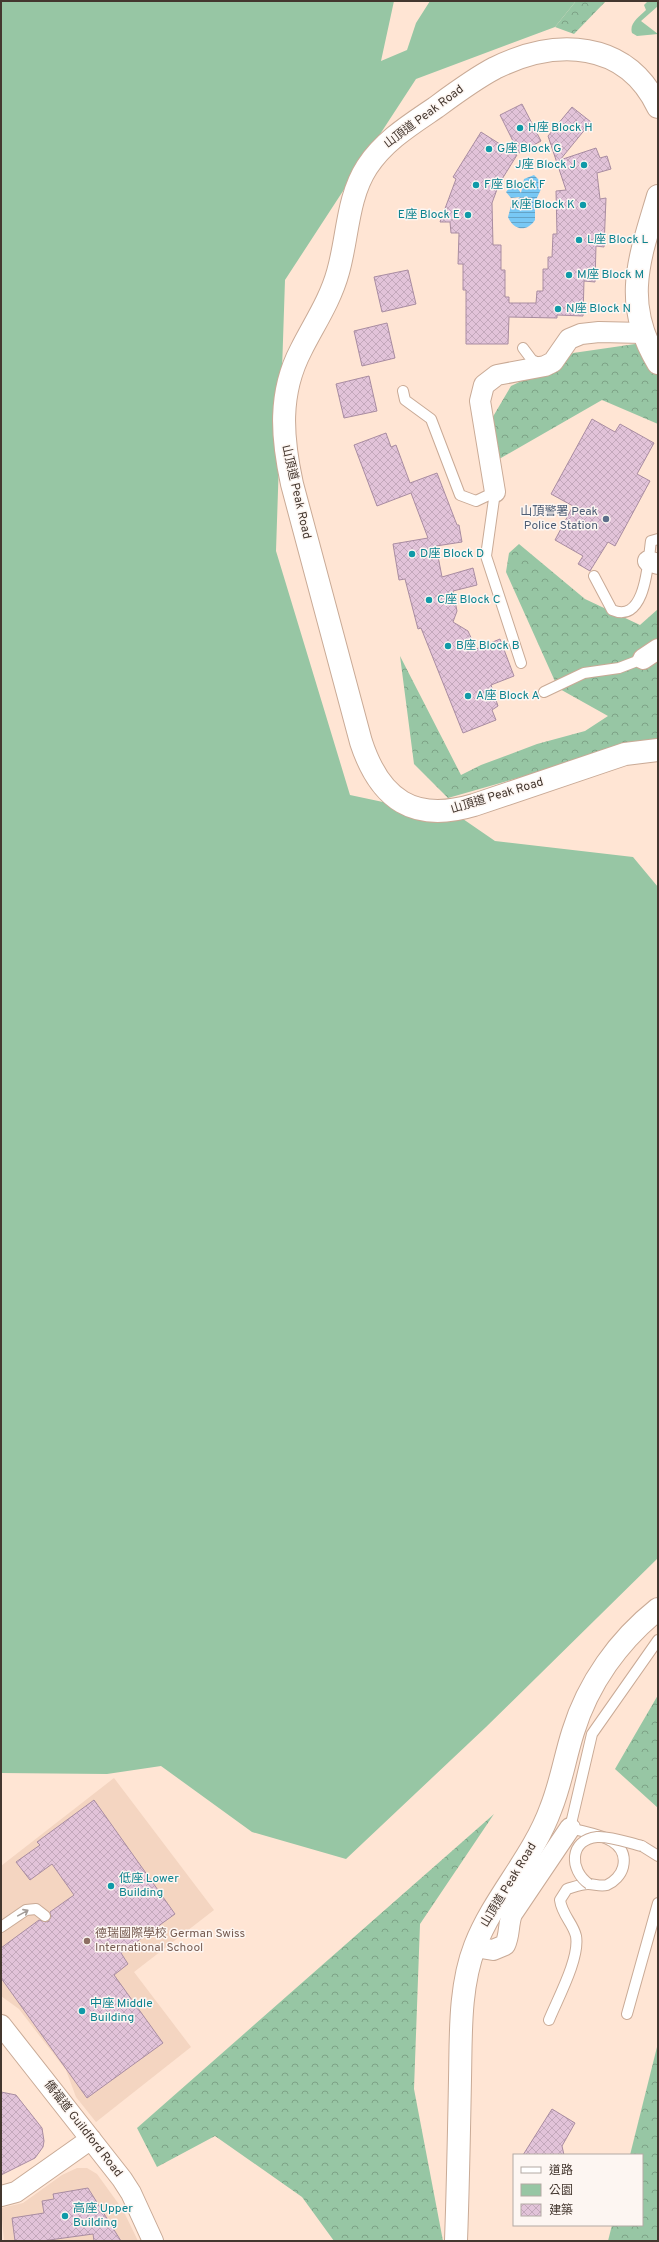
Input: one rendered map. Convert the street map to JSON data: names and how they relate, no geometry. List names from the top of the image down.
{
  "streets": {
    "main road": ["山頂道 Peak Road"],
    "street": ["僑福道 Guildford Road"]
  },
  "places": [
    "H座 Block H",
    "G座 Block G",
    "J座 Block J",
    "F座 Block F",
    "K座 Block K",
    "E座 Block E",
    "L座 Block L",
    "M座 Block M",
    "N座 Block N",
    "山頂警署 Peak Police Station",
    "D座 Block D",
    "C座 Block C",
    "B座 Block B",
    "A座 Block A",
    "低座 Lower Building",
    "德瑞國際學校 German Swiss International School",
    "中座 Middle Building",
    "高座 Upper Building"
  ],
  "legend": ["道路", "公園", "建築"]
}
